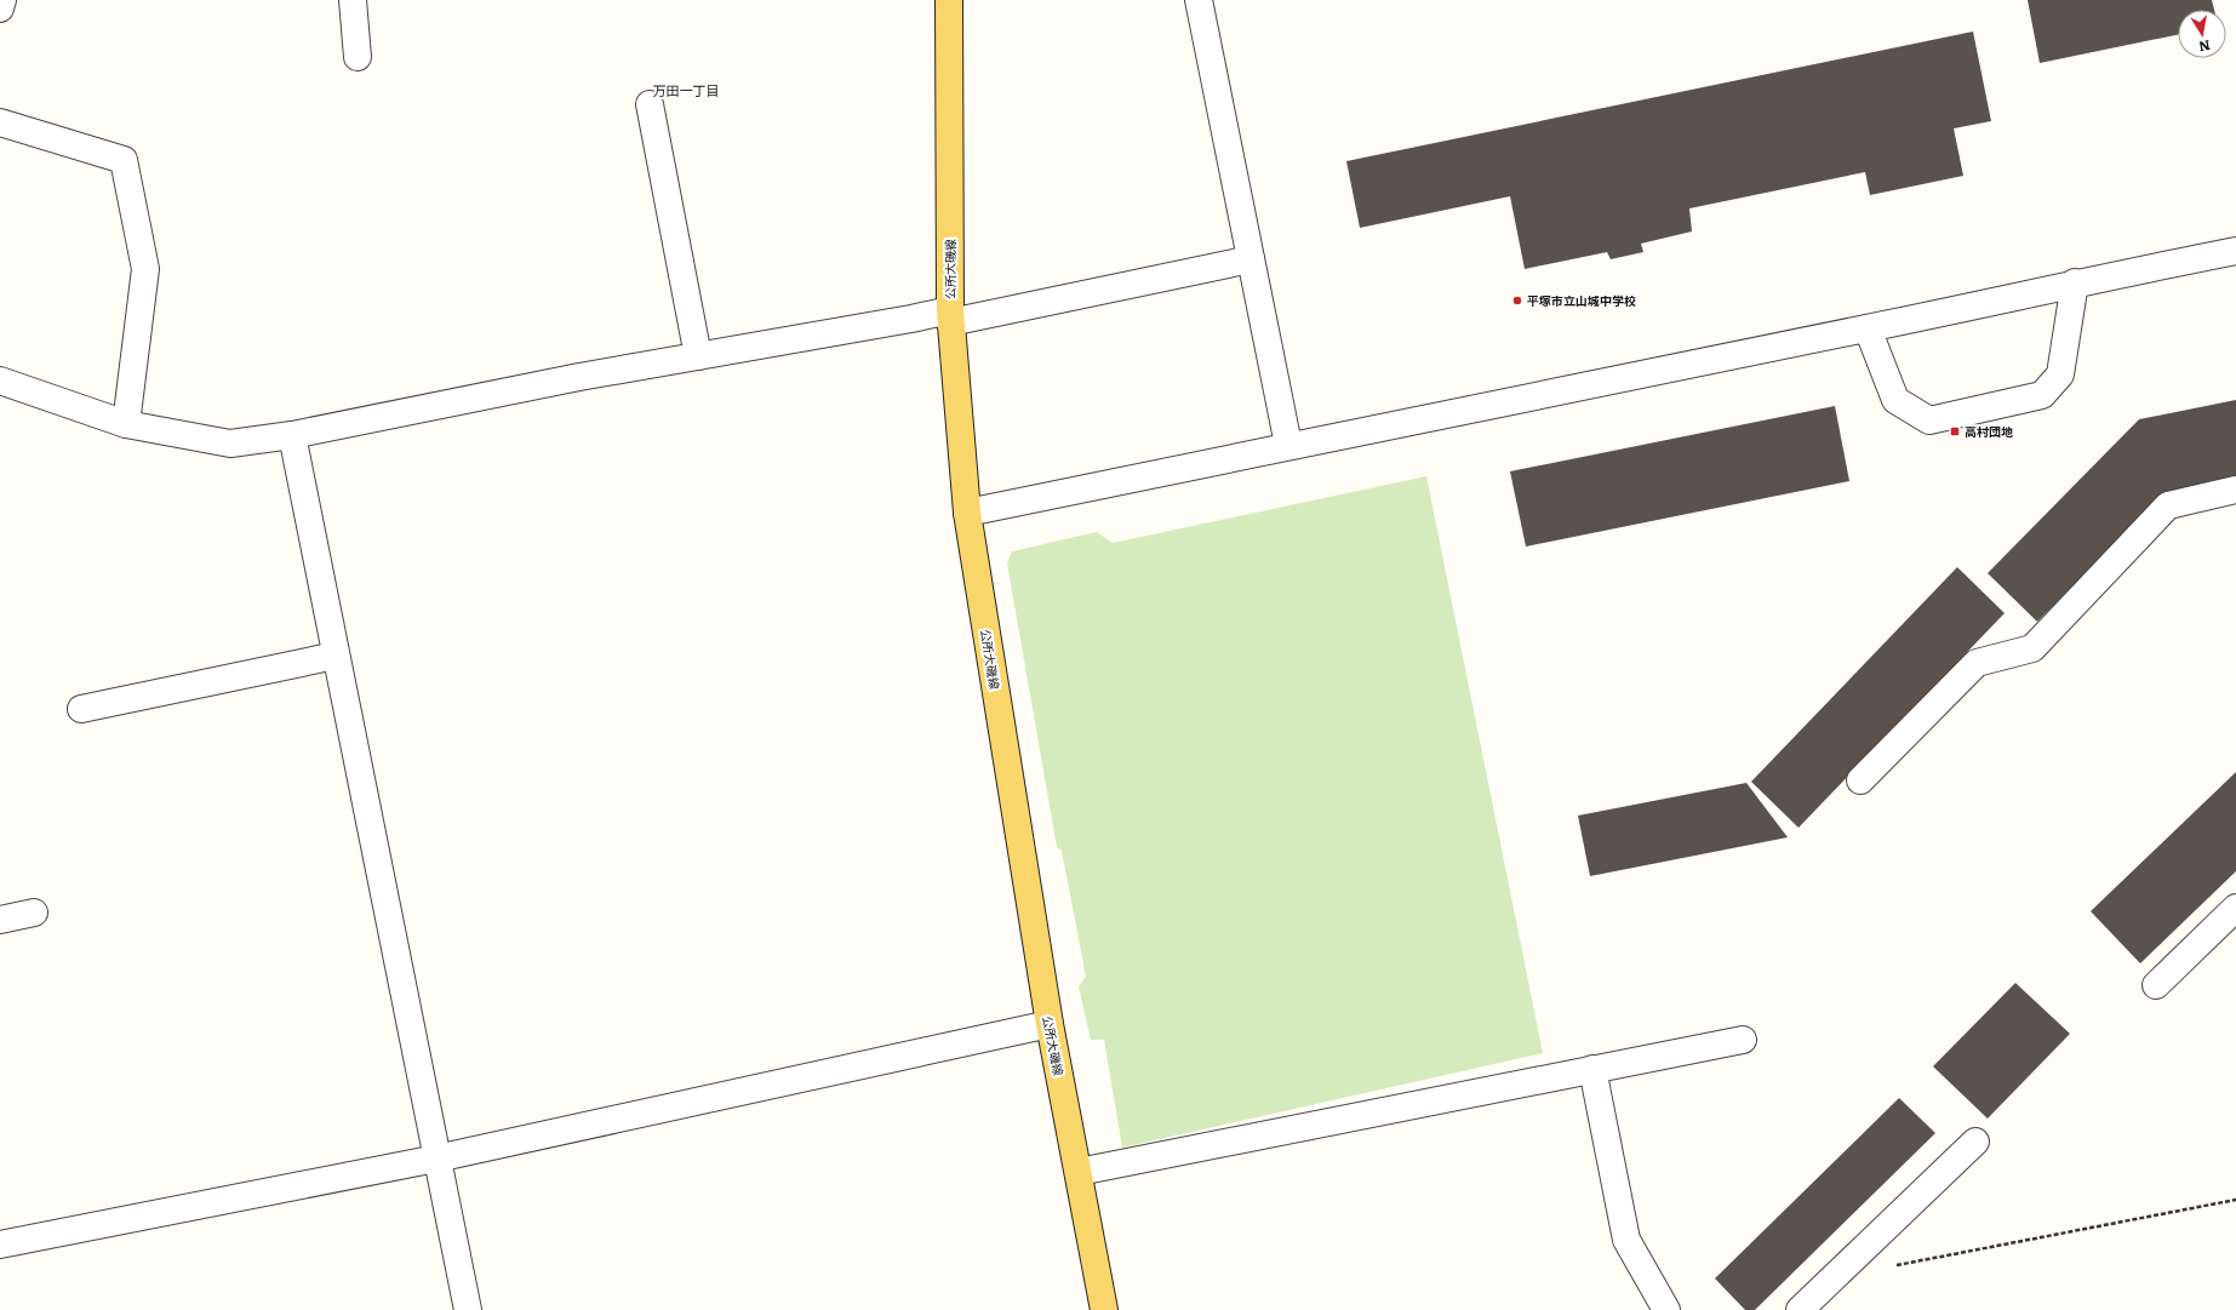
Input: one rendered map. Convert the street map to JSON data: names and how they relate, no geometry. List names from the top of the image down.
{
  "streets": {
    "main road": ["公所大磯線"]
  },
  "districts": ["万田一丁目"],
  "places": {
    "other": ["平塚市立山城中学校"],
    "transit": ["高村団地"]
  },
  "north": "bottom"
}
